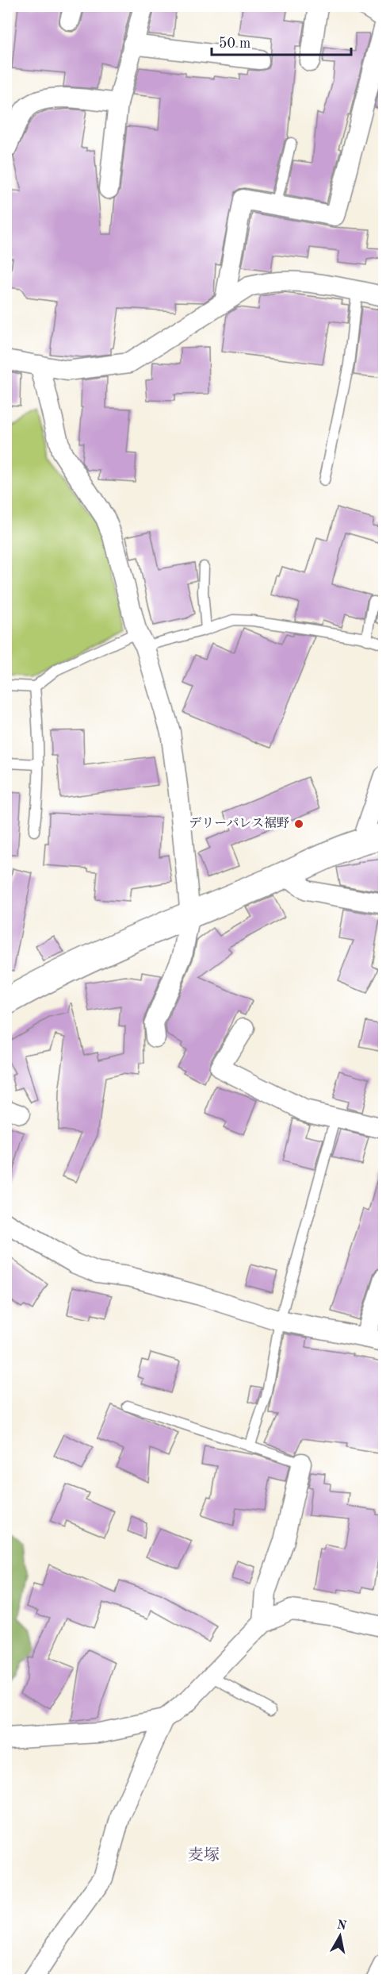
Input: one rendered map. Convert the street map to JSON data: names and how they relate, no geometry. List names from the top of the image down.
{
  "districts": ["麦塚"],
  "places": ["デリーパレス裾野"],
  "scale_bar": "50 m",
  "north": "top"
}
